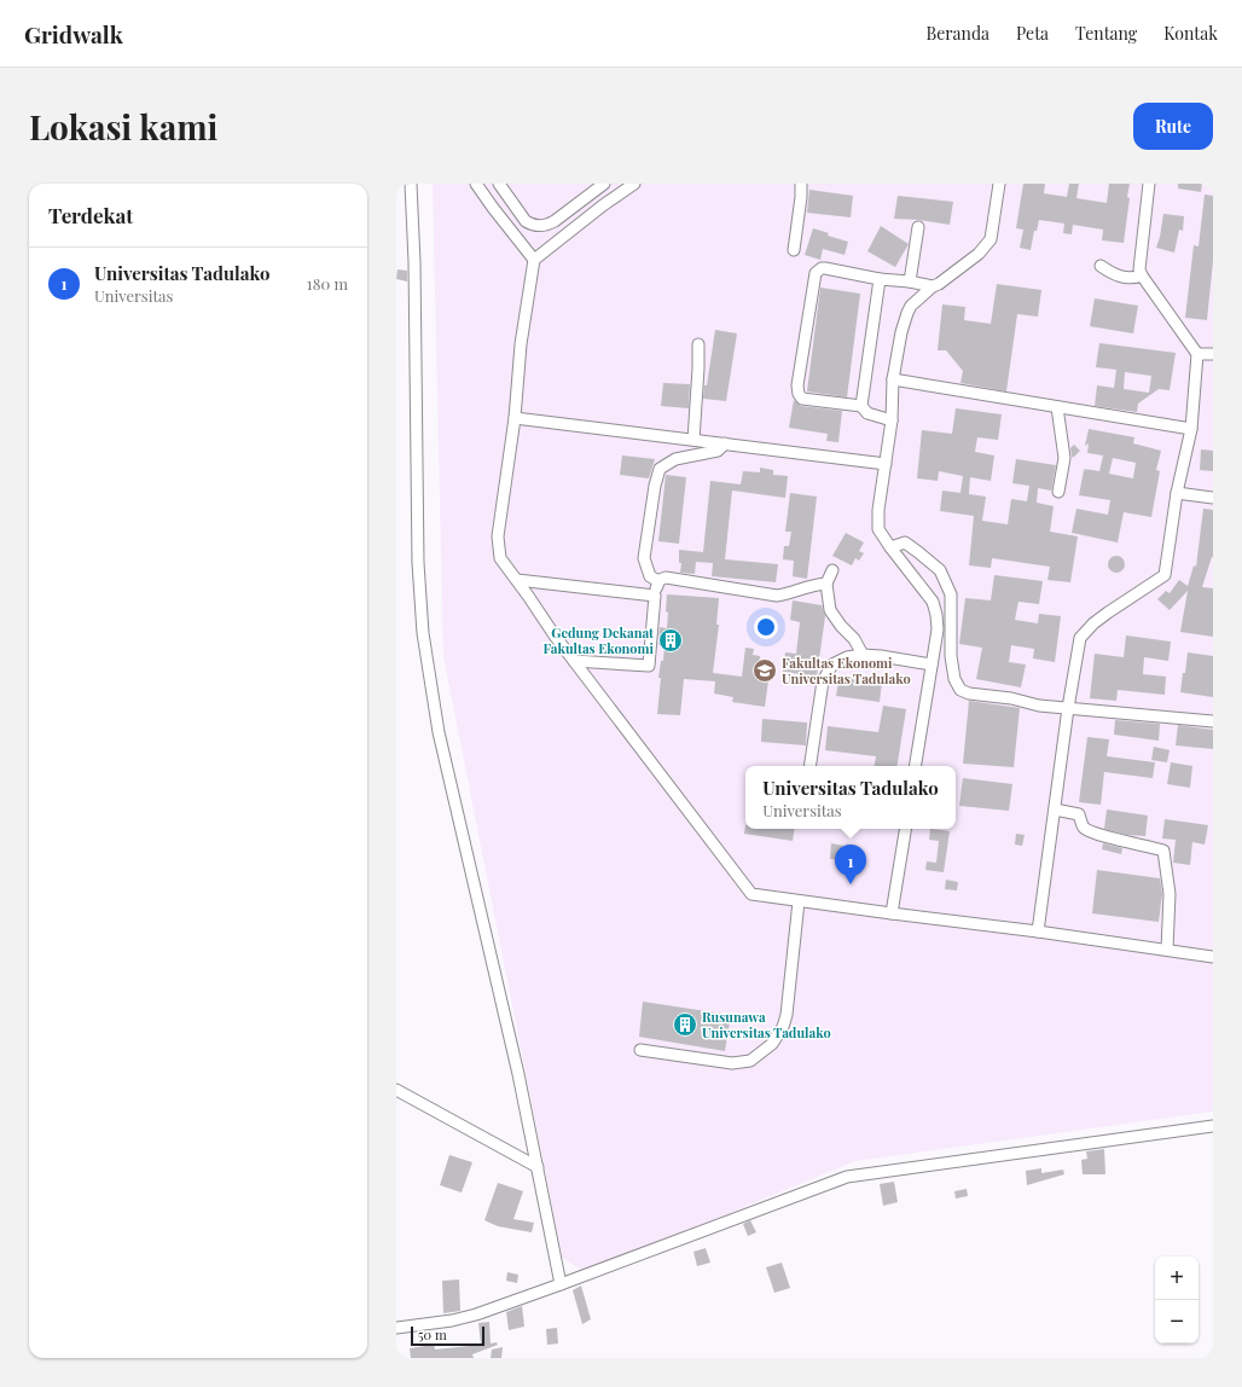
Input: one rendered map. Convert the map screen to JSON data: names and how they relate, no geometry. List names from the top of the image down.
{
  "places": {
    "building": ["Gedung Dekanat Fakultas Ekonomi", "Rusunawa Universitas Tadulako"],
    "school or university": ["Fakultas Ekonomi Universitas Tadulako"]
  },
  "scale_bar": "50 m",
  "page": {
    "header": "Gridwalk",
    "nav": [
      "Beranda",
      "Peta",
      "Tentang",
      "Kontak"
    ],
    "buttons": "Rute",
    "title": "Lokasi kami",
    "heading": "Terdekat",
    "list": [
      {
        "mark": "1",
        "name": "Universitas Tadulako",
        "note": "Universitas",
        "value": "180 m"
      }
    ],
    "popup": ["Universitas Tadulako", "Universitas"],
    "pins": "1",
    "map_buttons": ["+", "−"],
    "scale": "50 m"
  }
}
